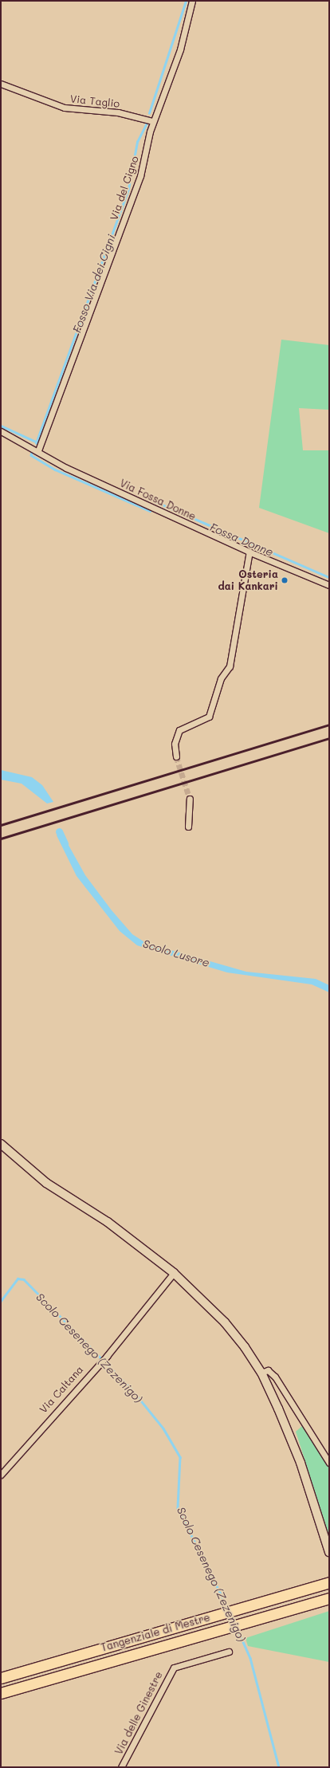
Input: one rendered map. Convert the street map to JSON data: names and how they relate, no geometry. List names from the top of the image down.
{
  "streets": {
    "highway": ["Tangenziale di Mestre"],
    "street": [
      "Via Taglio",
      "Via del Cigno",
      "Via Fossa Donne",
      "Via Caltana",
      "Via delle Ginestre"
    ]
  },
  "crossings": [
    ["Via Taglio", "Via del Cigno"],
    ["Via del Cigno", "Via Fossa Donne"]
  ],
  "water": [
    "Fosso Via dei Cigni",
    "Fossa Donne",
    "Scolo Lusore",
    "Scolo Cesenego (Zezenigo)"
  ],
  "places": ["Osteria dai Kankari"]
}
